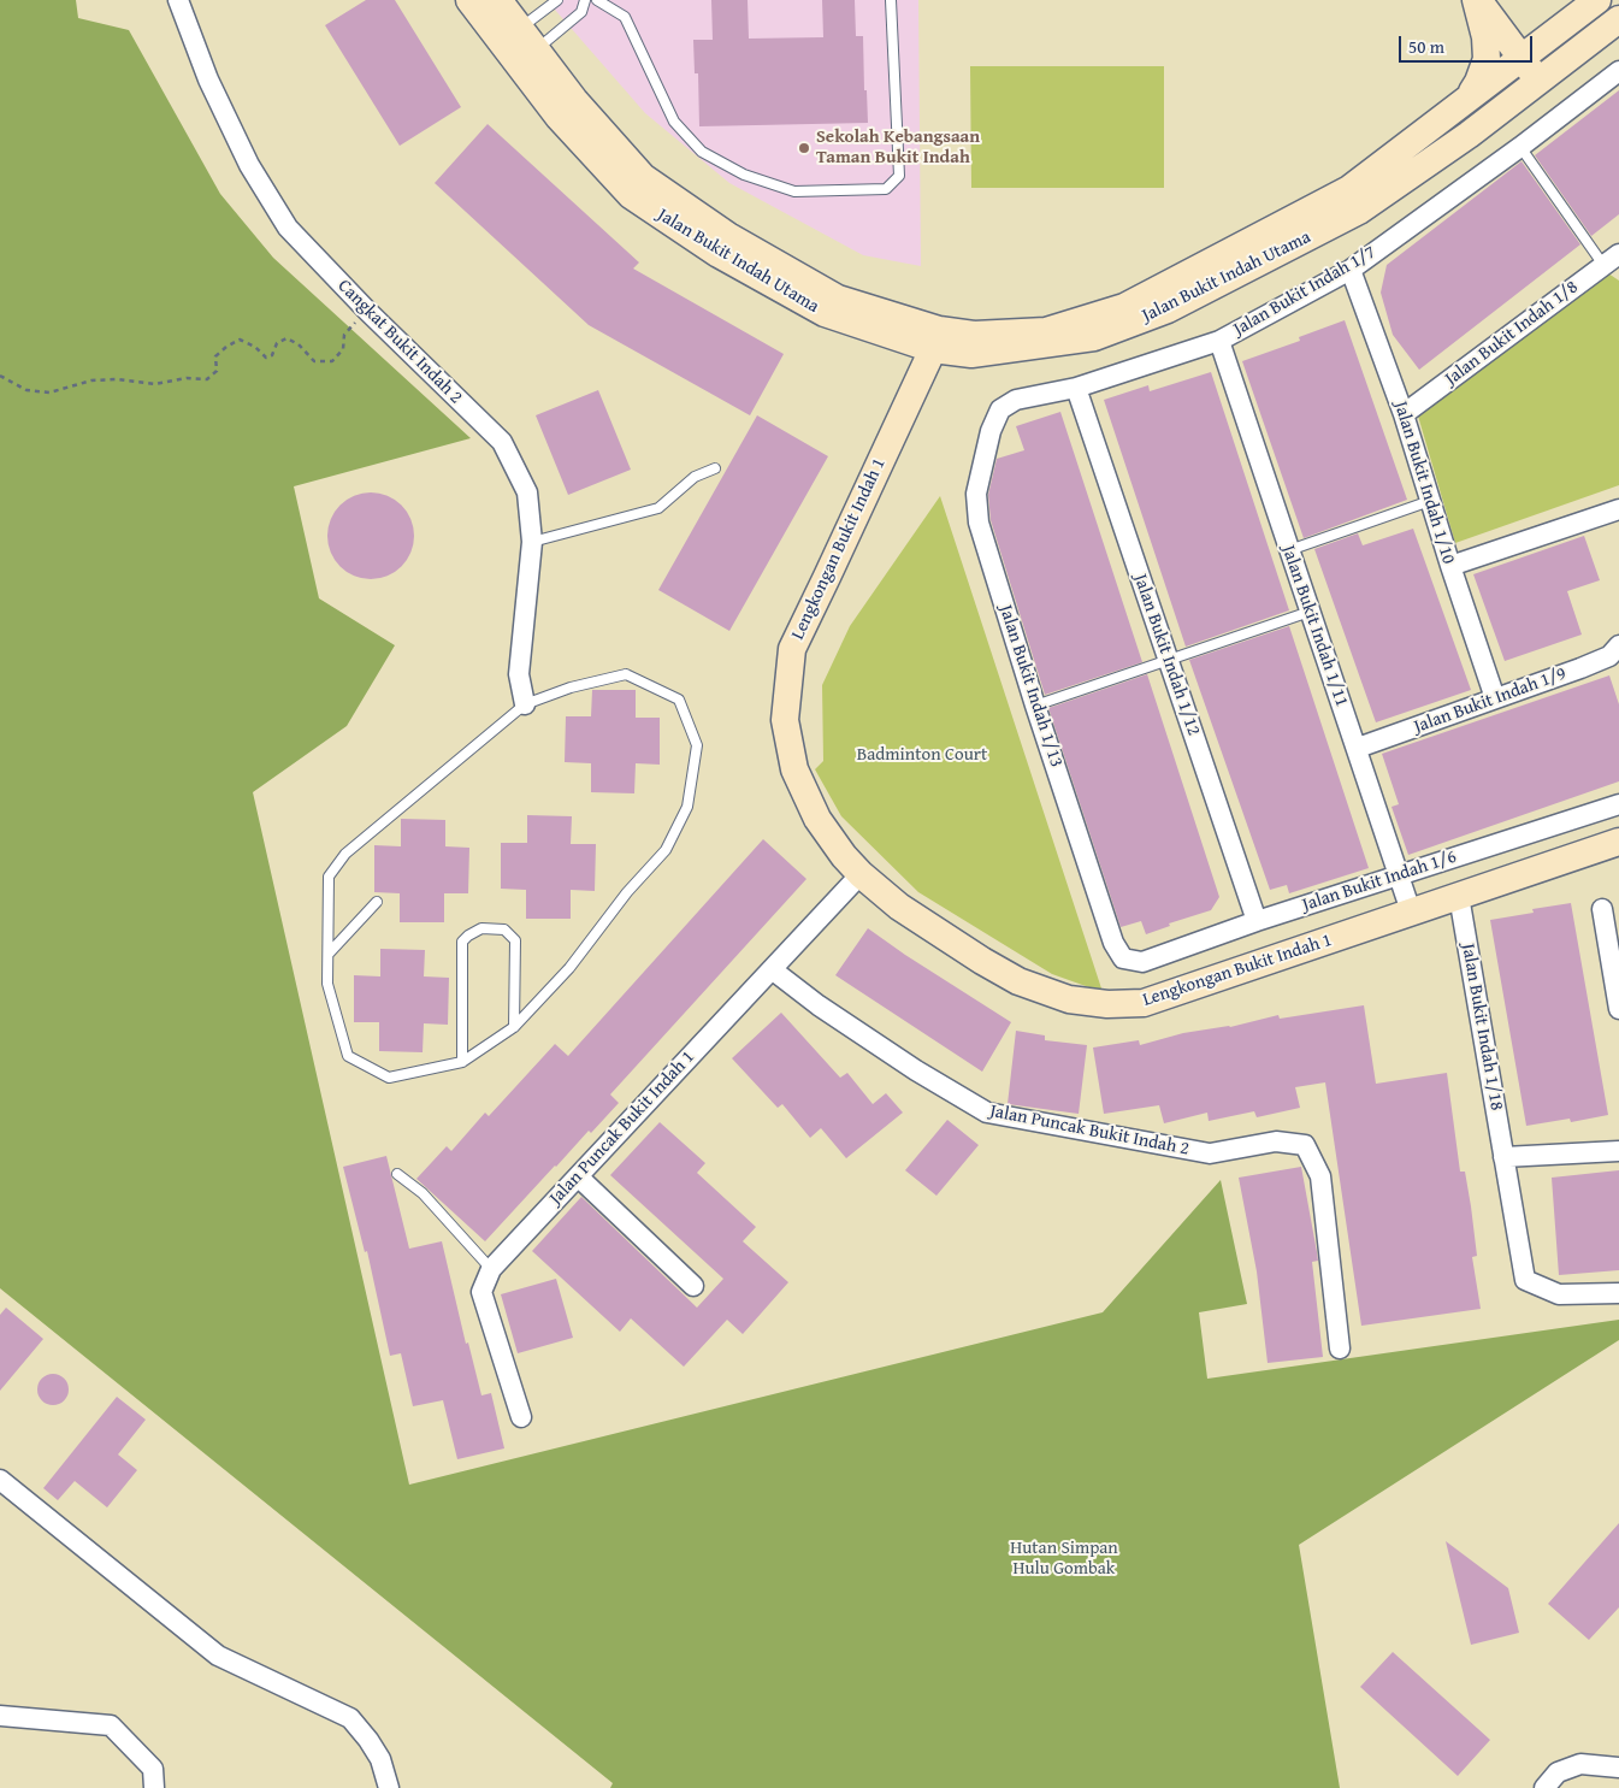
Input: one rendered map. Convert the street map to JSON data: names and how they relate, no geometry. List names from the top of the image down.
{
  "streets": {
    "street": [
      "Jalan Bukit Indah Utama",
      "Jalan Bukit Indah 1/7",
      "Jalan Bukit Indah 1/8",
      "Cangkat Bukit Indah 2",
      "Jalan Bukit Indah 1/10",
      "Lengkongan Bukit Indah 1",
      "Jalan Bukit Indah 1/11",
      "Jalan Bukit Indah 1/12",
      "Jalan Bukit Indah 1/13",
      "Jalan Bukit Indah 1/9",
      "Jalan Bukit Indah 1/6",
      "Jalan Bukit Indah 1/18",
      "Jalan Puncak Bukit Indah 1",
      "Jalan Puncak Bukit Indah 2"
    ]
  },
  "crossings": [
    ["Jalan Bukit Indah Utama", "Lengkongan Bukit Indah 1"],
    ["Jalan Bukit Indah 1/7", "Jalan Bukit Indah 1/10"],
    ["Jalan Bukit Indah 1/7", "Jalan Bukit Indah 1/11"],
    ["Jalan Bukit Indah 1/7", "Jalan Bukit Indah 1/12"],
    ["Jalan Bukit Indah 1/7", "Jalan Bukit Indah 1/13"],
    ["Jalan Bukit Indah 1/8", "Jalan Bukit Indah 1/10"],
    ["Jalan Bukit Indah 1/10", "Jalan Bukit Indah 1/9"],
    ["Lengkongan Bukit Indah 1", "Jalan Bukit Indah 1/11"],
    ["Lengkongan Bukit Indah 1", "Jalan Bukit Indah 1/18"],
    ["Lengkongan Bukit Indah 1", "Jalan Puncak Bukit Indah 1"],
    ["Jalan Bukit Indah 1/11", "Jalan Bukit Indah 1/9"],
    ["Jalan Bukit Indah 1/11", "Jalan Bukit Indah 1/6"],
    ["Jalan Bukit Indah 1/12", "Jalan Bukit Indah 1/6"],
    ["Jalan Bukit Indah 1/13", "Jalan Bukit Indah 1/6"],
    ["Jalan Puncak Bukit Indah 1", "Jalan Puncak Bukit Indah 2"]
  ],
  "parks": ["Badminton Court", "Hutan Simpan Hulu Gombak"],
  "places": ["Sekolah Kebangsaan Taman Bukit Indah"],
  "scale_bar": "50 m"
}
